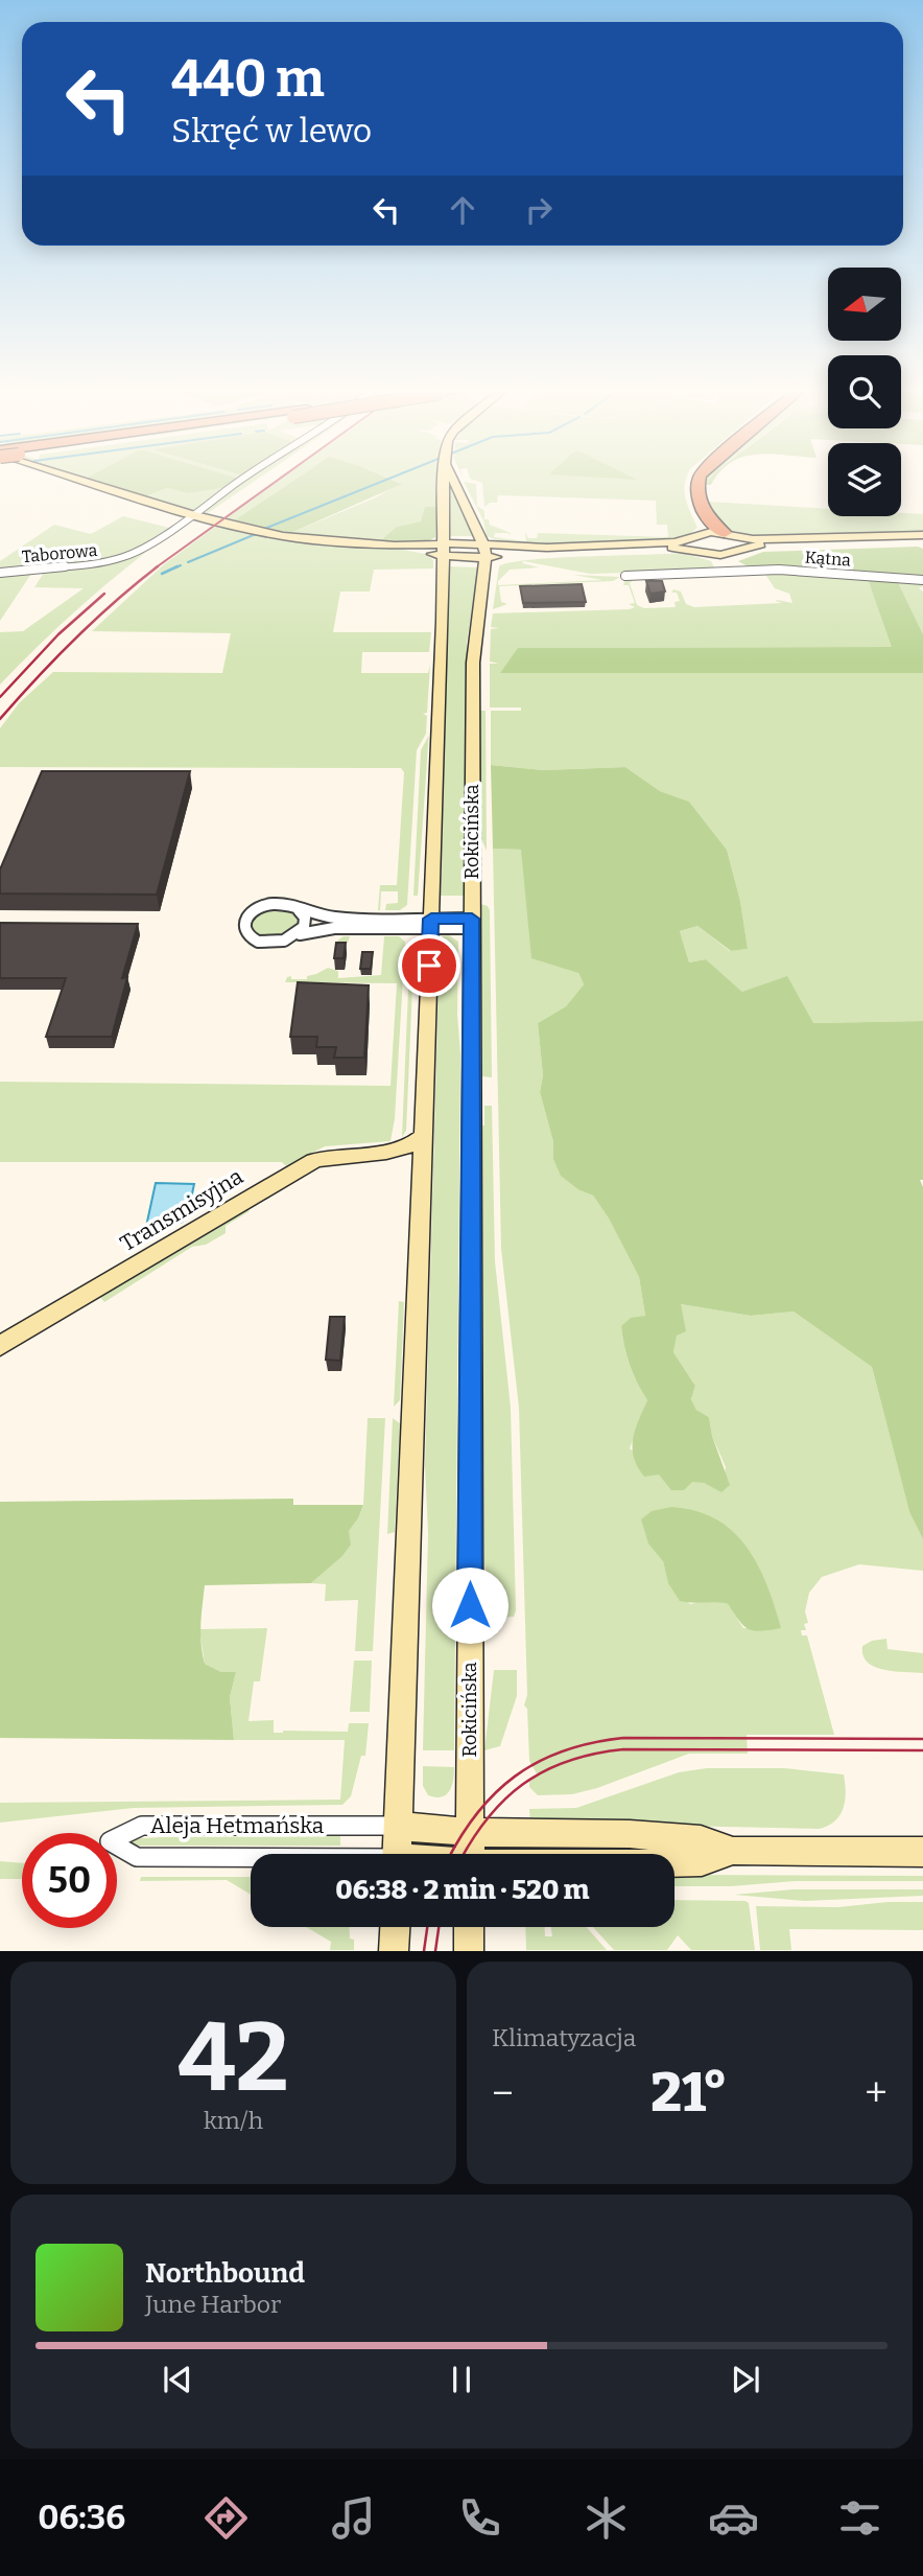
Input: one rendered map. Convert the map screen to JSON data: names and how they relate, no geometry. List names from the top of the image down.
{
  "streets": {
    "main road": ["Rokicińska", "Transmisyjna", "Aleja Hetmańska"],
    "street": ["Taborowa", "Kątna"]
  },
  "crossings": [
    ["Rokicińska", "Aleja Hetmańska"]
  ],
  "north": "left",
  "page": {
    "turn": ["440 m", "Skręć w lewo"],
    "limit": "50",
    "trip": "06:38 · 2 min · 520 m",
    "tile": [
      ["42", "km/h"],
      "Klimatyzacja"
    ],
    "heat": ["−", "21°", "+"],
    "song": ["Northbound", "June Harbor"],
    "tabs": "06:36"
  }
}
